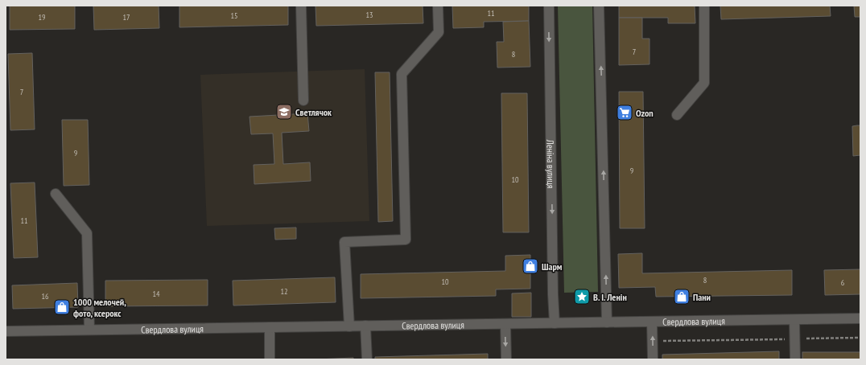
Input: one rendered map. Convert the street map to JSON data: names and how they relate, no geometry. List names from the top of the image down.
{
  "streets": {
    "street": ["Леніна вулиця", "Свердлова вулиця"]
  },
  "crossings": [
    ["Леніна вулиця", "Свердлова вулиця"]
  ],
  "places": {
    "school or university": ["Светлячок"],
    "supermarket": ["Ozon"],
    "shop": ["Шарм", "Пани", "1000 мелочей, фото, ксерокс"],
    "place": ["В. І. Ленін"]
  },
  "house_numbers": [
    "11",
    "13",
    "15",
    "19",
    "17",
    "7",
    "8",
    "7",
    "9",
    "9",
    "10",
    "11",
    "8",
    "10",
    "6",
    "12",
    "14",
    "16"
  ]
}
